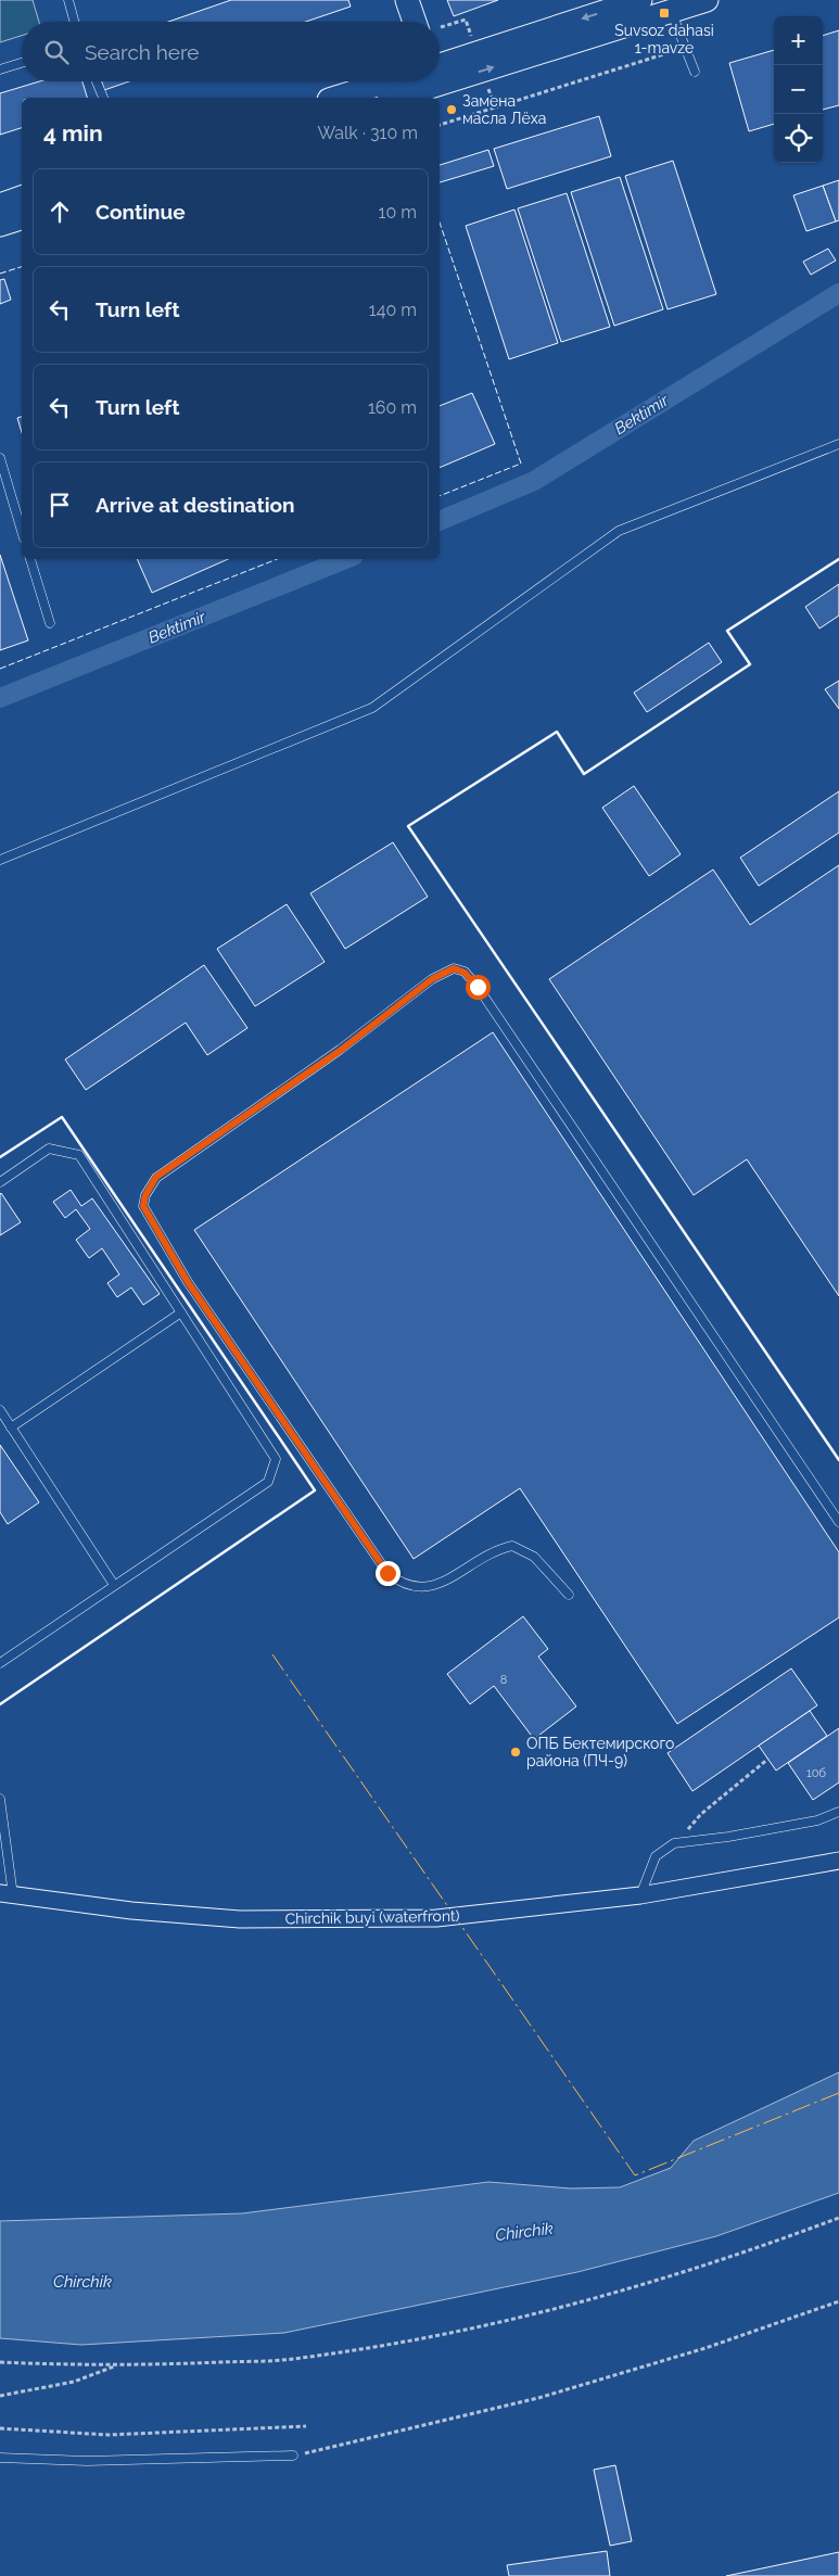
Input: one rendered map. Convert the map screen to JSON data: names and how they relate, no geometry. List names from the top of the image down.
{
  "streets": {
    "street": ["Chirchik buyi (waterfront)"]
  },
  "water": ["Bektimir", "Chirchik"],
  "places": {
    "transit": ["Suvsoz dahasi 1-mavze"],
    "other": ["Замена масла Лёха", "ОПБ Бектемирского района (ПЧ-9)"]
  },
  "house_numbers": ["8", "10б"],
  "page": {
    "map_buttons": ["+", "−"],
    "search": "Search here",
    "heading": ["4 min", "Walk · 310 m"],
    "list": [
      ["Continue", "10 m"],
      ["Turn left", "140 m"],
      ["Turn left", "160 m"],
      "Arrive at destination"
    ]
  }
}
